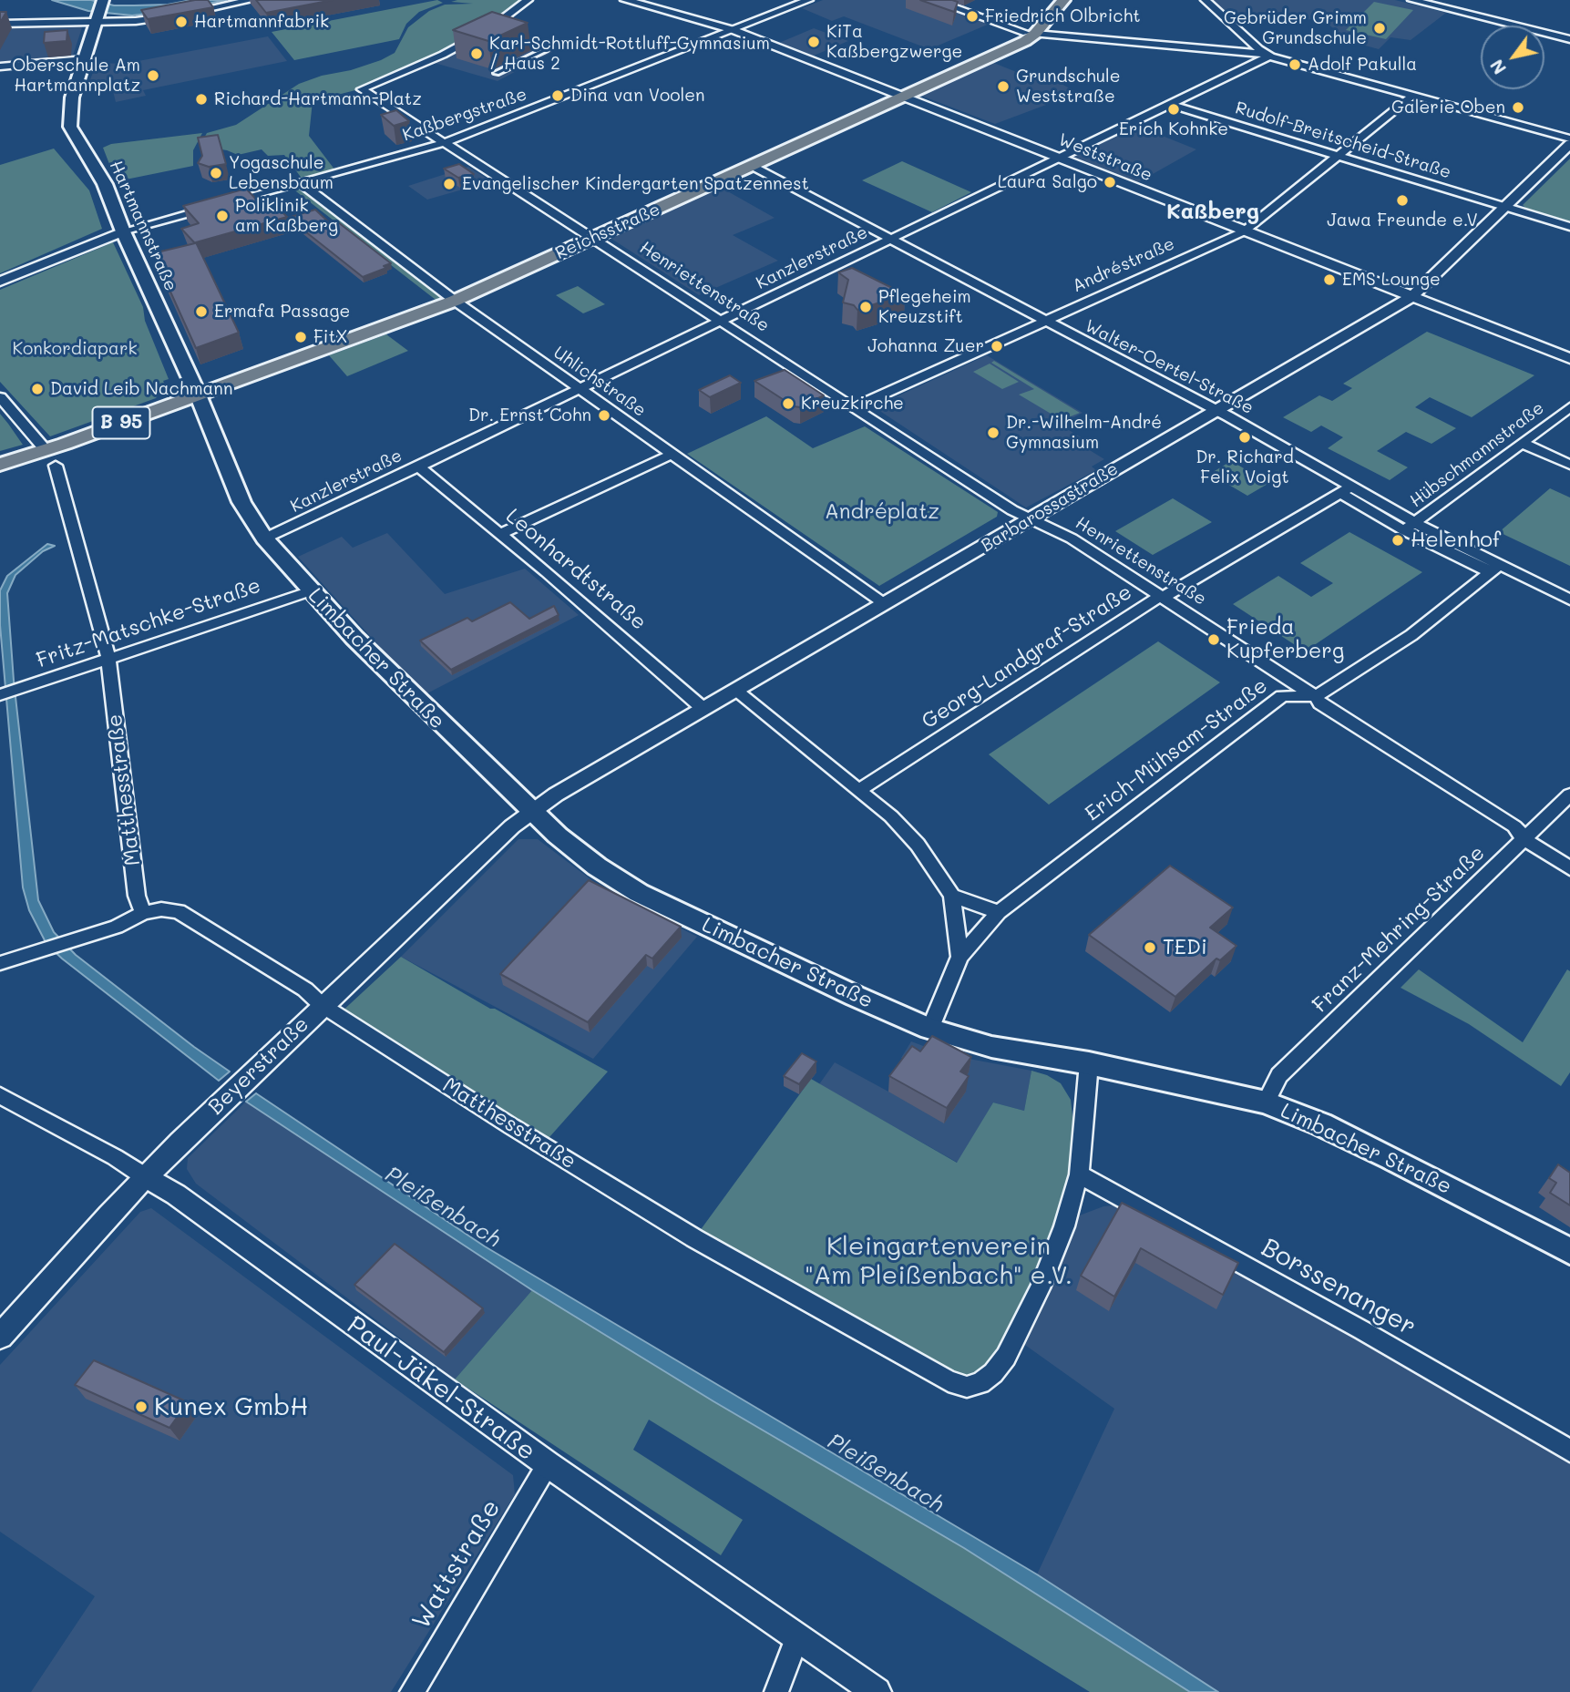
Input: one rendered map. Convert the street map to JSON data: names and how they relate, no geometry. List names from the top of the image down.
{
  "streets": {
    "main road": [
      "Hartmannstraße",
      "Reichsstraße",
      "B 95",
      "Limbacher Straße"
    ],
    "street": [
      "Kaßbergstraße",
      "Rudolf-Breitscheid-Straße",
      "Weststraße",
      "Kanzlerstraße",
      "Andréstraße",
      "Henriettenstraße",
      "Walter-Oertel-Straße",
      "Uhlichstraße",
      "Hübschmannstraße",
      "Barbarossastraße",
      "Leonhardtstraße",
      "Fritz-Matschke-Straße",
      "Georg-Landgraf-Straße",
      "Erich-Mühsam-Straße",
      "Matthesstraße",
      "Franz-Mehring-Straße",
      "Beyerstraße",
      "Borssenanger",
      "Paul-Jäkel-Straße",
      "Wattstraße"
    ]
  },
  "crossings": [
    ["Kaßbergstraße", "Weststraße"],
    ["Kaßbergstraße", "Hartmannstraße"],
    ["Kaßbergstraße", "Henriettenstraße"],
    ["Kaßbergstraße", "Uhlichstraße"],
    ["Rudolf-Breitscheid-Straße", "Kanzlerstraße"],
    ["Rudolf-Breitscheid-Straße", "Andréstraße"],
    ["Rudolf-Breitscheid-Straße", "Barbarossastraße"],
    ["Weststraße", "Reichsstraße"],
    ["Weststraße", "Kanzlerstraße"],
    ["Weststraße", "Andréstraße"],
    ["Weststraße", "Barbarossastraße"],
    ["Hartmannstraße", "Reichsstraße"],
    ["Hartmannstraße", "B 95"],
    ["Hartmannstraße", "Limbacher Straße"],
    ["Reichsstraße", "Henriettenstraße"],
    ["Reichsstraße", "Walter-Oertel-Straße"],
    ["Reichsstraße", "Uhlichstraße"],
    ["Reichsstraße", "B 95"],
    ["Reichsstraße", "Limbacher Straße"],
    ["Kanzlerstraße", "Henriettenstraße"],
    ["Kanzlerstraße", "Walter-Oertel-Straße"],
    ["Kanzlerstraße", "Uhlichstraße"],
    ["Kanzlerstraße", "Leonhardtstraße"],
    ["Kanzlerstraße", "Limbacher Straße"],
    ["Andréstraße", "Henriettenstraße"],
    ["Andréstraße", "Walter-Oertel-Straße"],
    ["Henriettenstraße", "Barbarossastraße"],
    ["Henriettenstraße", "Georg-Landgraf-Straße"],
    ["Henriettenstraße", "Erich-Mühsam-Straße"],
    ["Henriettenstraße", "Franz-Mehring-Straße"],
    ["Walter-Oertel-Straße", "Hübschmannstraße"],
    ["Walter-Oertel-Straße", "Barbarossastraße"],
    ["Walter-Oertel-Straße", "Georg-Landgraf-Straße"],
    ["Uhlichstraße", "Barbarossastraße"],
    ["B 95", "Limbacher Straße"],
    ["B 95", "Matthesstraße"],
    ["Barbarossastraße", "Leonhardtstraße"],
    ["Barbarossastraße", "Limbacher Straße"],
    ["Barbarossastraße", "Beyerstraße"],
    ["Fritz-Matschke-Straße", "Limbacher Straße"],
    ["Fritz-Matschke-Straße", "Matthesstraße"],
    ["Limbacher Straße", "Erich-Mühsam-Straße"],
    ["Limbacher Straße", "Matthesstraße"],
    ["Limbacher Straße", "Franz-Mehring-Straße"],
    ["Limbacher Straße", "Beyerstraße"],
    ["Matthesstraße", "Beyerstraße"],
    ["Matthesstraße", "Borssenanger"],
    ["Beyerstraße", "Paul-Jäkel-Straße"],
    ["Paul-Jäkel-Straße", "Wattstraße"]
  ],
  "districts": ["Kaßberg"],
  "water": ["Pleißenbach"],
  "parks": ["Konkordiapark", "Andréplatz", "Kleingartenverein \"Am Pleißenbach\" e.V."],
  "places": [
    "Friedrich Olbricht",
    "Hartmannfabrik",
    "Gebrüder Grimm Grundschule",
    "KiTa Kaßbergzwerge",
    "Karl-Schmidt-Rottluff-Gymnasium / Haus 2",
    "Adolf Pakulla",
    "Oberschule Am Hartmannplatz",
    "Grundschule Weststraße",
    "Dina van Voolen",
    "Richard-Hartmann-Platz",
    "Galerie Oben",
    "Erich Kohnke",
    "Yogaschule Lebensbaum",
    "Laura Salgo",
    "Evangelischer Kindergarten Spatzennest",
    "Jawa Freunde e.V",
    "Poliklinik am Kaßberg",
    "EMS Lounge",
    "Pflegeheim Kreuzstift",
    "Ermafa Passage",
    "FitX",
    "Johanna Zuer",
    "David Leib Nachmann",
    "Kreuzkirche",
    "Dr. Ernst Cohn",
    "Dr.-Wilhelm-André Gymnasium",
    "Dr. Richard Felix Voigt",
    "Helenhof",
    "Frieda Kupferberg",
    "TEDi",
    "Kunex GmbH"
  ],
  "north": "bottom left"
}
